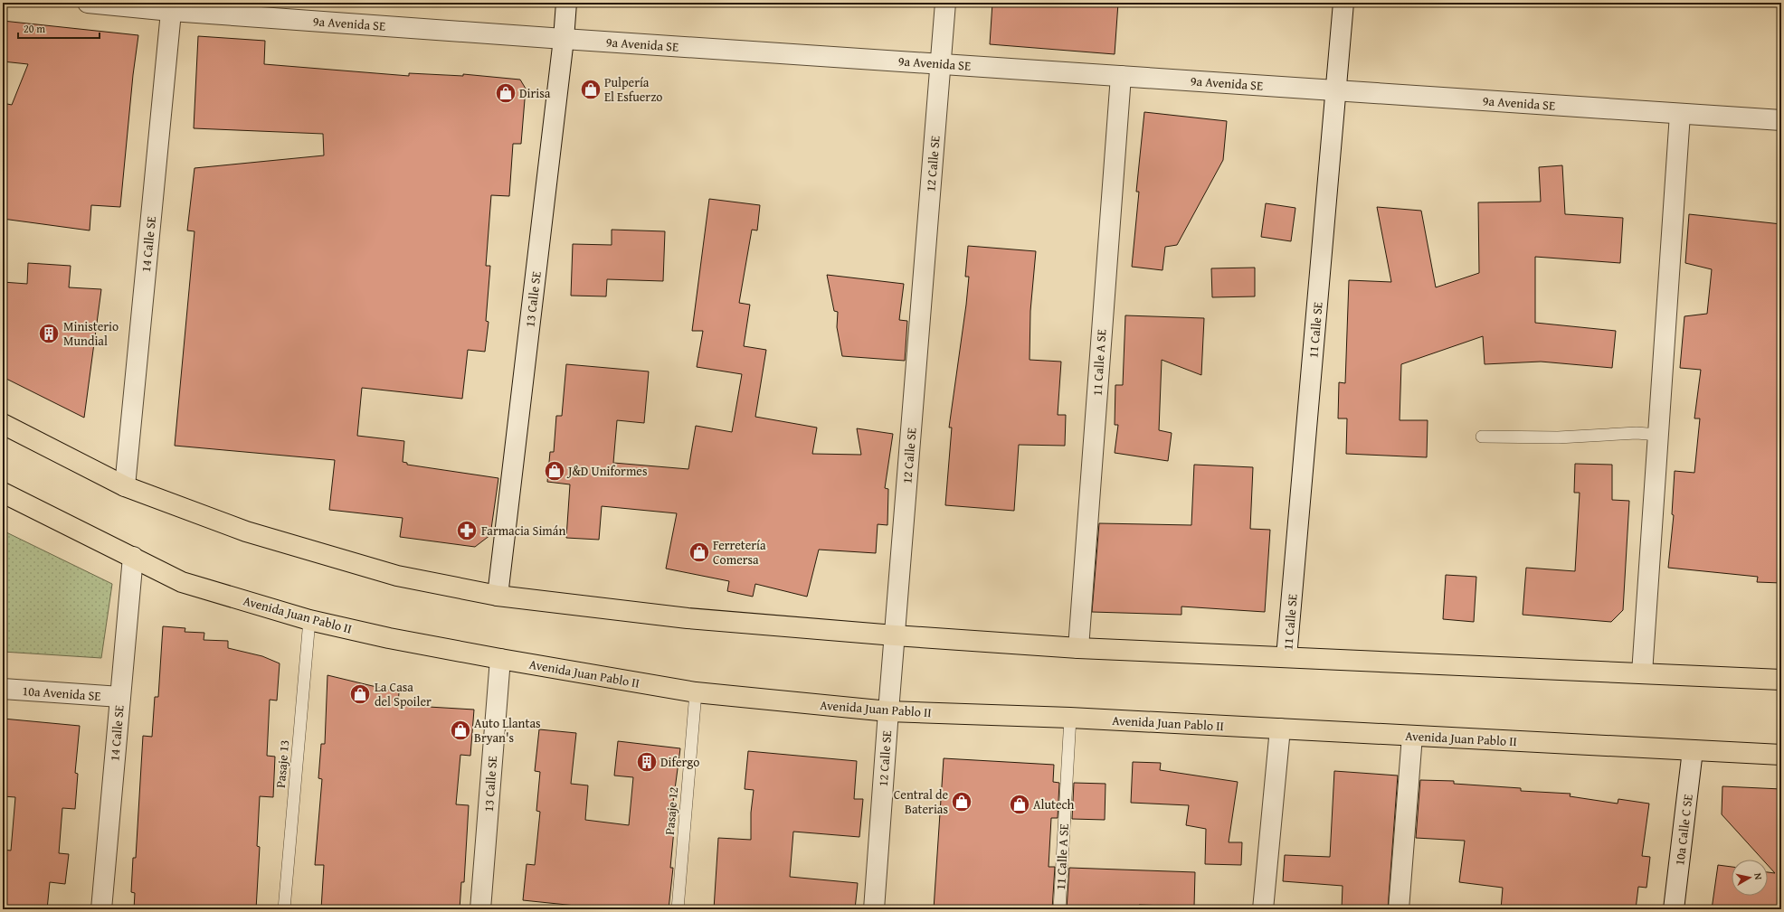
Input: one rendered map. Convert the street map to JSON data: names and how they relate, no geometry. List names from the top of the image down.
{
  "streets": {
    "highway": ["Avenida Juan Pablo II"],
    "street": [
      "9a Avenida SE",
      "12 Calle SE",
      "14 Calle SE",
      "13 Calle SE",
      "11 Calle SE",
      "11 Calle A SE",
      "10a Avenida SE",
      "10a Calle C SE"
    ],
    "lane": ["Pasaje 13", "Pasaje 12"]
  },
  "crossings": [
    ["9a Avenida SE", "12 Calle SE"],
    ["9a Avenida SE", "14 Calle SE"],
    ["9a Avenida SE", "13 Calle SE"],
    ["9a Avenida SE", "11 Calle SE"],
    ["9a Avenida SE", "11 Calle A SE"],
    ["12 Calle SE", "Avenida Juan Pablo II"],
    ["14 Calle SE", "Avenida Juan Pablo II"],
    ["14 Calle SE", "10a Avenida SE"],
    ["13 Calle SE", "Avenida Juan Pablo II"],
    ["11 Calle A SE", "Avenida Juan Pablo II"],
    ["Avenida Juan Pablo II", "Pasaje 13"],
    ["Avenida Juan Pablo II", "Pasaje 12"],
    ["Avenida Juan Pablo II", "10a Calle C SE"]
  ],
  "places": {
    "shop": [
      "Pulpería El Esfuerzo",
      "Dirisa",
      "J&D Uniformes",
      "Ferretería Comersa",
      "La Casa del Spoiler",
      "Auto Llantas Bryan's",
      "Central de Baterias",
      "Alutech"
    ],
    "building": ["Ministerio Mundial", "Difergo"],
    "pharmacy": ["Farmacia Simán"]
  },
  "scale_bar": "20 m",
  "north": "right"
}
